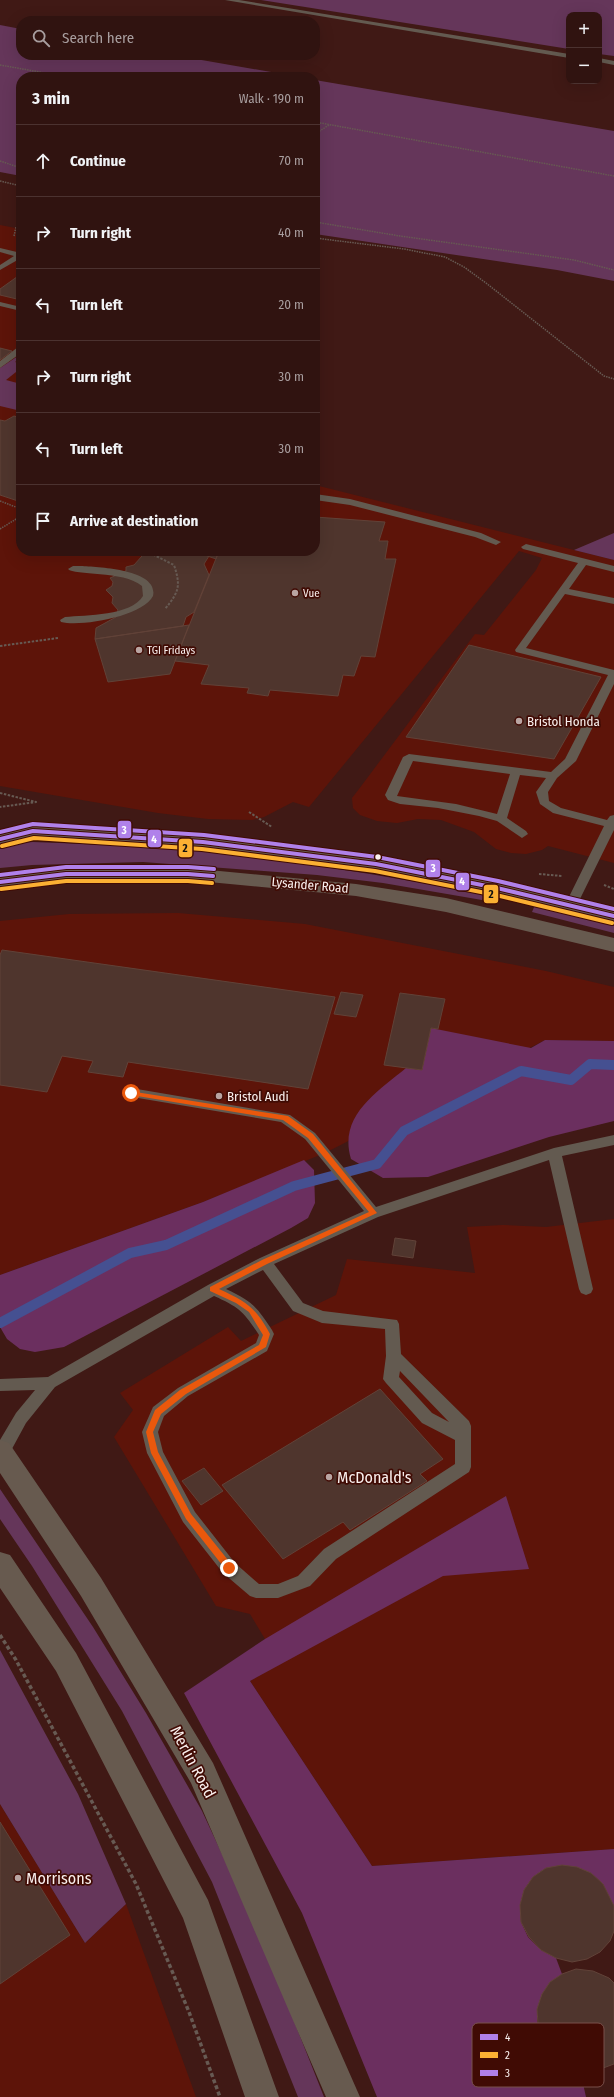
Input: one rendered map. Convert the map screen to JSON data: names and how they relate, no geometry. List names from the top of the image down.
{
  "streets": {
    "street": ["Lysander Road", "Merlin Road"]
  },
  "places": [
    "Vue",
    "TGI Fridays",
    "Bristol Honda",
    "Bristol Audi",
    "McDonald's",
    "Morrisons"
  ],
  "lines": ["transit line 3", "transit line 4", "transit line 2"],
  "legend": ["4", "2", "3"],
  "page": {
    "map_buttons": ["+", "−"],
    "search": "Search here",
    "heading": ["3 min", "Walk · 190 m"],
    "list": [
      ["Continue", "70 m"],
      ["Turn right", "40 m"],
      ["Turn left", "20 m"],
      ["Turn right", "30 m"],
      ["Turn left", "30 m"],
      "Arrive at destination"
    ]
  }
}
